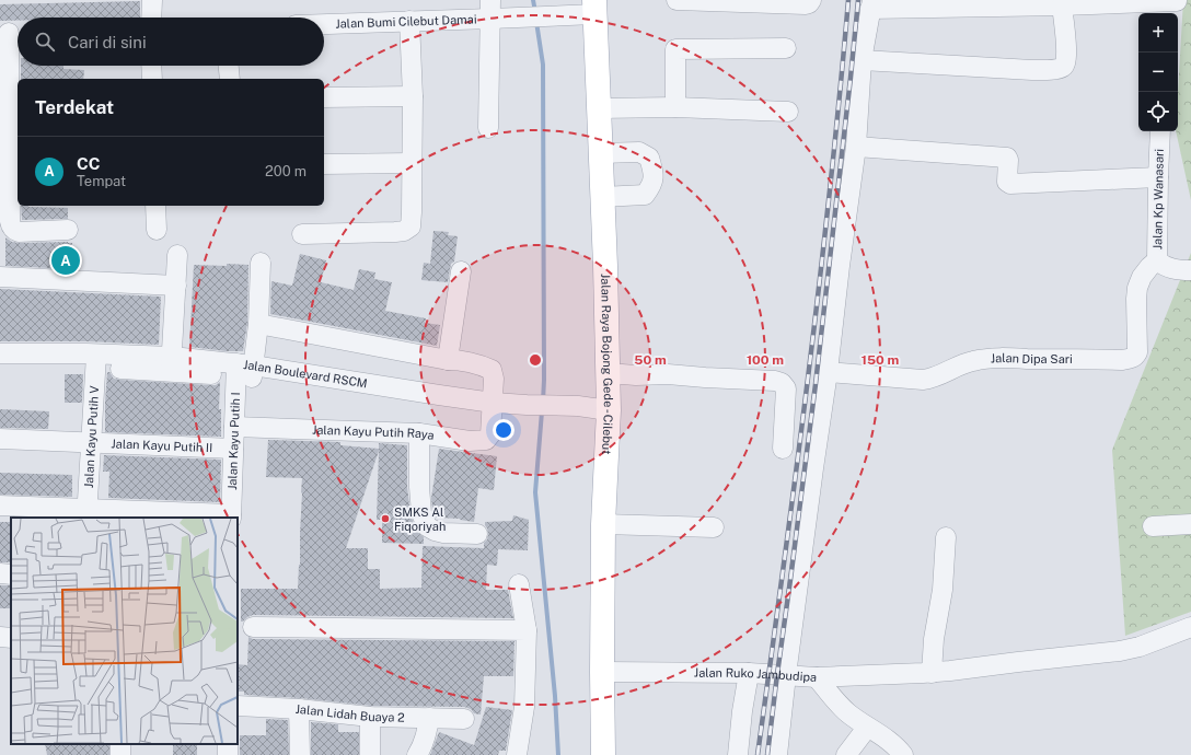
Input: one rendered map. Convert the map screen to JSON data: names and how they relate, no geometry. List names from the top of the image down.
{
  "streets": {
    "main road": ["Jalan Raya Bojong Gede - Cilebut"],
    "street": [
      "Jalan Bumi Cilebut Damai",
      "Jalan Kp Wanasari",
      "Jalan Dipa Sari",
      "Jalan Boulevard RSCM",
      "Jalan Kayu Putih Raya",
      "Jalan Kayu Putih V",
      "Jalan Kayu Putih I",
      "Jalan Kayu Putih II",
      "Jalan Ruko Jambudipa",
      "Jalan Lidah Buaya 2"
    ]
  },
  "crossings": [
    ["Jalan Bumi Cilebut Damai", "Jalan Raya Bojong Gede - Cilebut"],
    ["Jalan Kp Wanasari", "Jalan Dipa Sari"],
    ["Jalan Raya Bojong Gede - Cilebut", "Jalan Boulevard RSCM"],
    ["Jalan Raya Bojong Gede - Cilebut", "Jalan Ruko Jambudipa"],
    ["Jalan Boulevard RSCM", "Jalan Kayu Putih Raya"],
    ["Jalan Boulevard RSCM", "Jalan Kayu Putih V"],
    ["Jalan Boulevard RSCM", "Jalan Kayu Putih I"],
    ["Jalan Kayu Putih Raya", "Jalan Kayu Putih I"],
    ["Jalan Kayu Putih V", "Jalan Kayu Putih II"],
    ["Jalan Kayu Putih I", "Jalan Kayu Putih II"]
  ],
  "places": ["SMKS Al Fiqoriyah"],
  "page": {
    "map_buttons": ["+", "−"],
    "search": "Cari di sini",
    "heading": "Terdekat",
    "list": [
      {
        "mark": "A",
        "name": "CC",
        "note": "Tempat",
        "value": "200 m"
      }
    ],
    "pins": "A"
  },
  "rings": ["50 m", "100 m", "150 m"]
}
